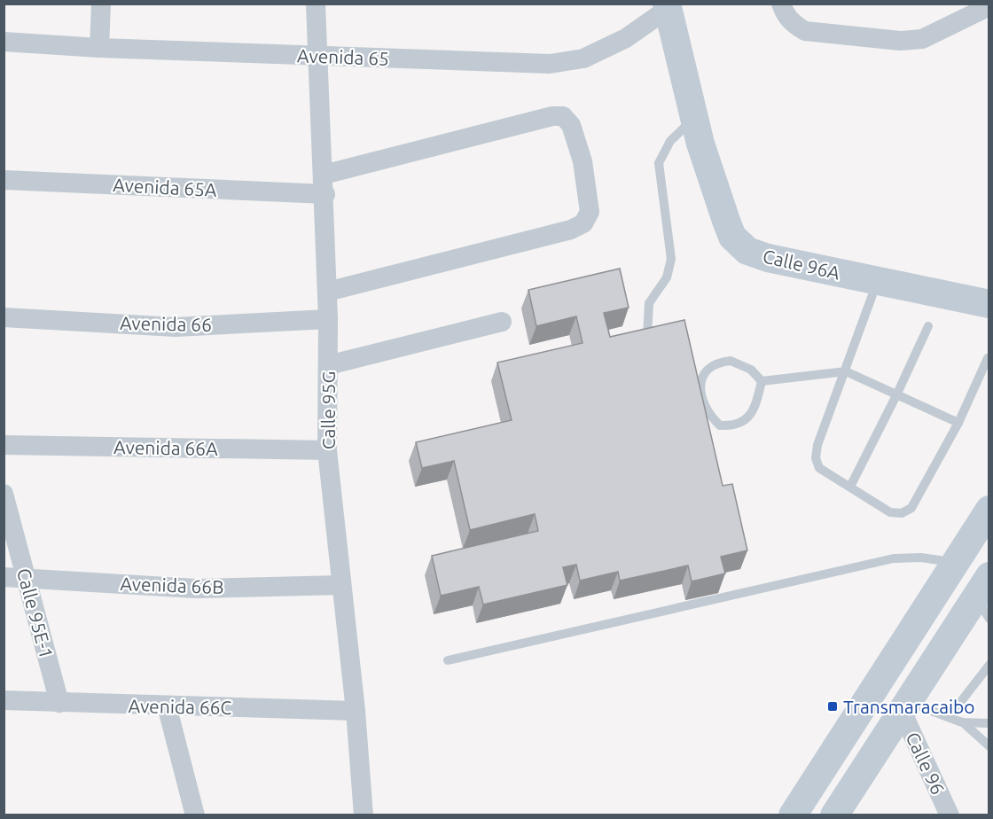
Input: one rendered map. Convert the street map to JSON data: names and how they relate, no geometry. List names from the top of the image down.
{
  "streets": {
    "main road": ["Calle 96A"],
    "street": [
      "Avenida 65",
      "Avenida 65A",
      "Avenida 66",
      "Calle 95G",
      "Avenida 66A",
      "Avenida 66B",
      "Calle 95E-1",
      "Avenida 66C",
      "Calle 96"
    ]
  },
  "crossings": [
    ["Avenida 65", "Calle 96A"],
    ["Avenida 65", "Calle 95G"],
    ["Avenida 65A", "Calle 95G"],
    ["Avenida 66", "Calle 95G"],
    ["Calle 95G", "Avenida 66A"],
    ["Calle 95G", "Avenida 66B"],
    ["Calle 95G", "Avenida 66C"],
    ["Avenida 66B", "Calle 95E-1"],
    ["Calle 95E-1", "Avenida 66C"]
  ],
  "places": {
    "transit": ["Transmaracaibo"]
  }
}
